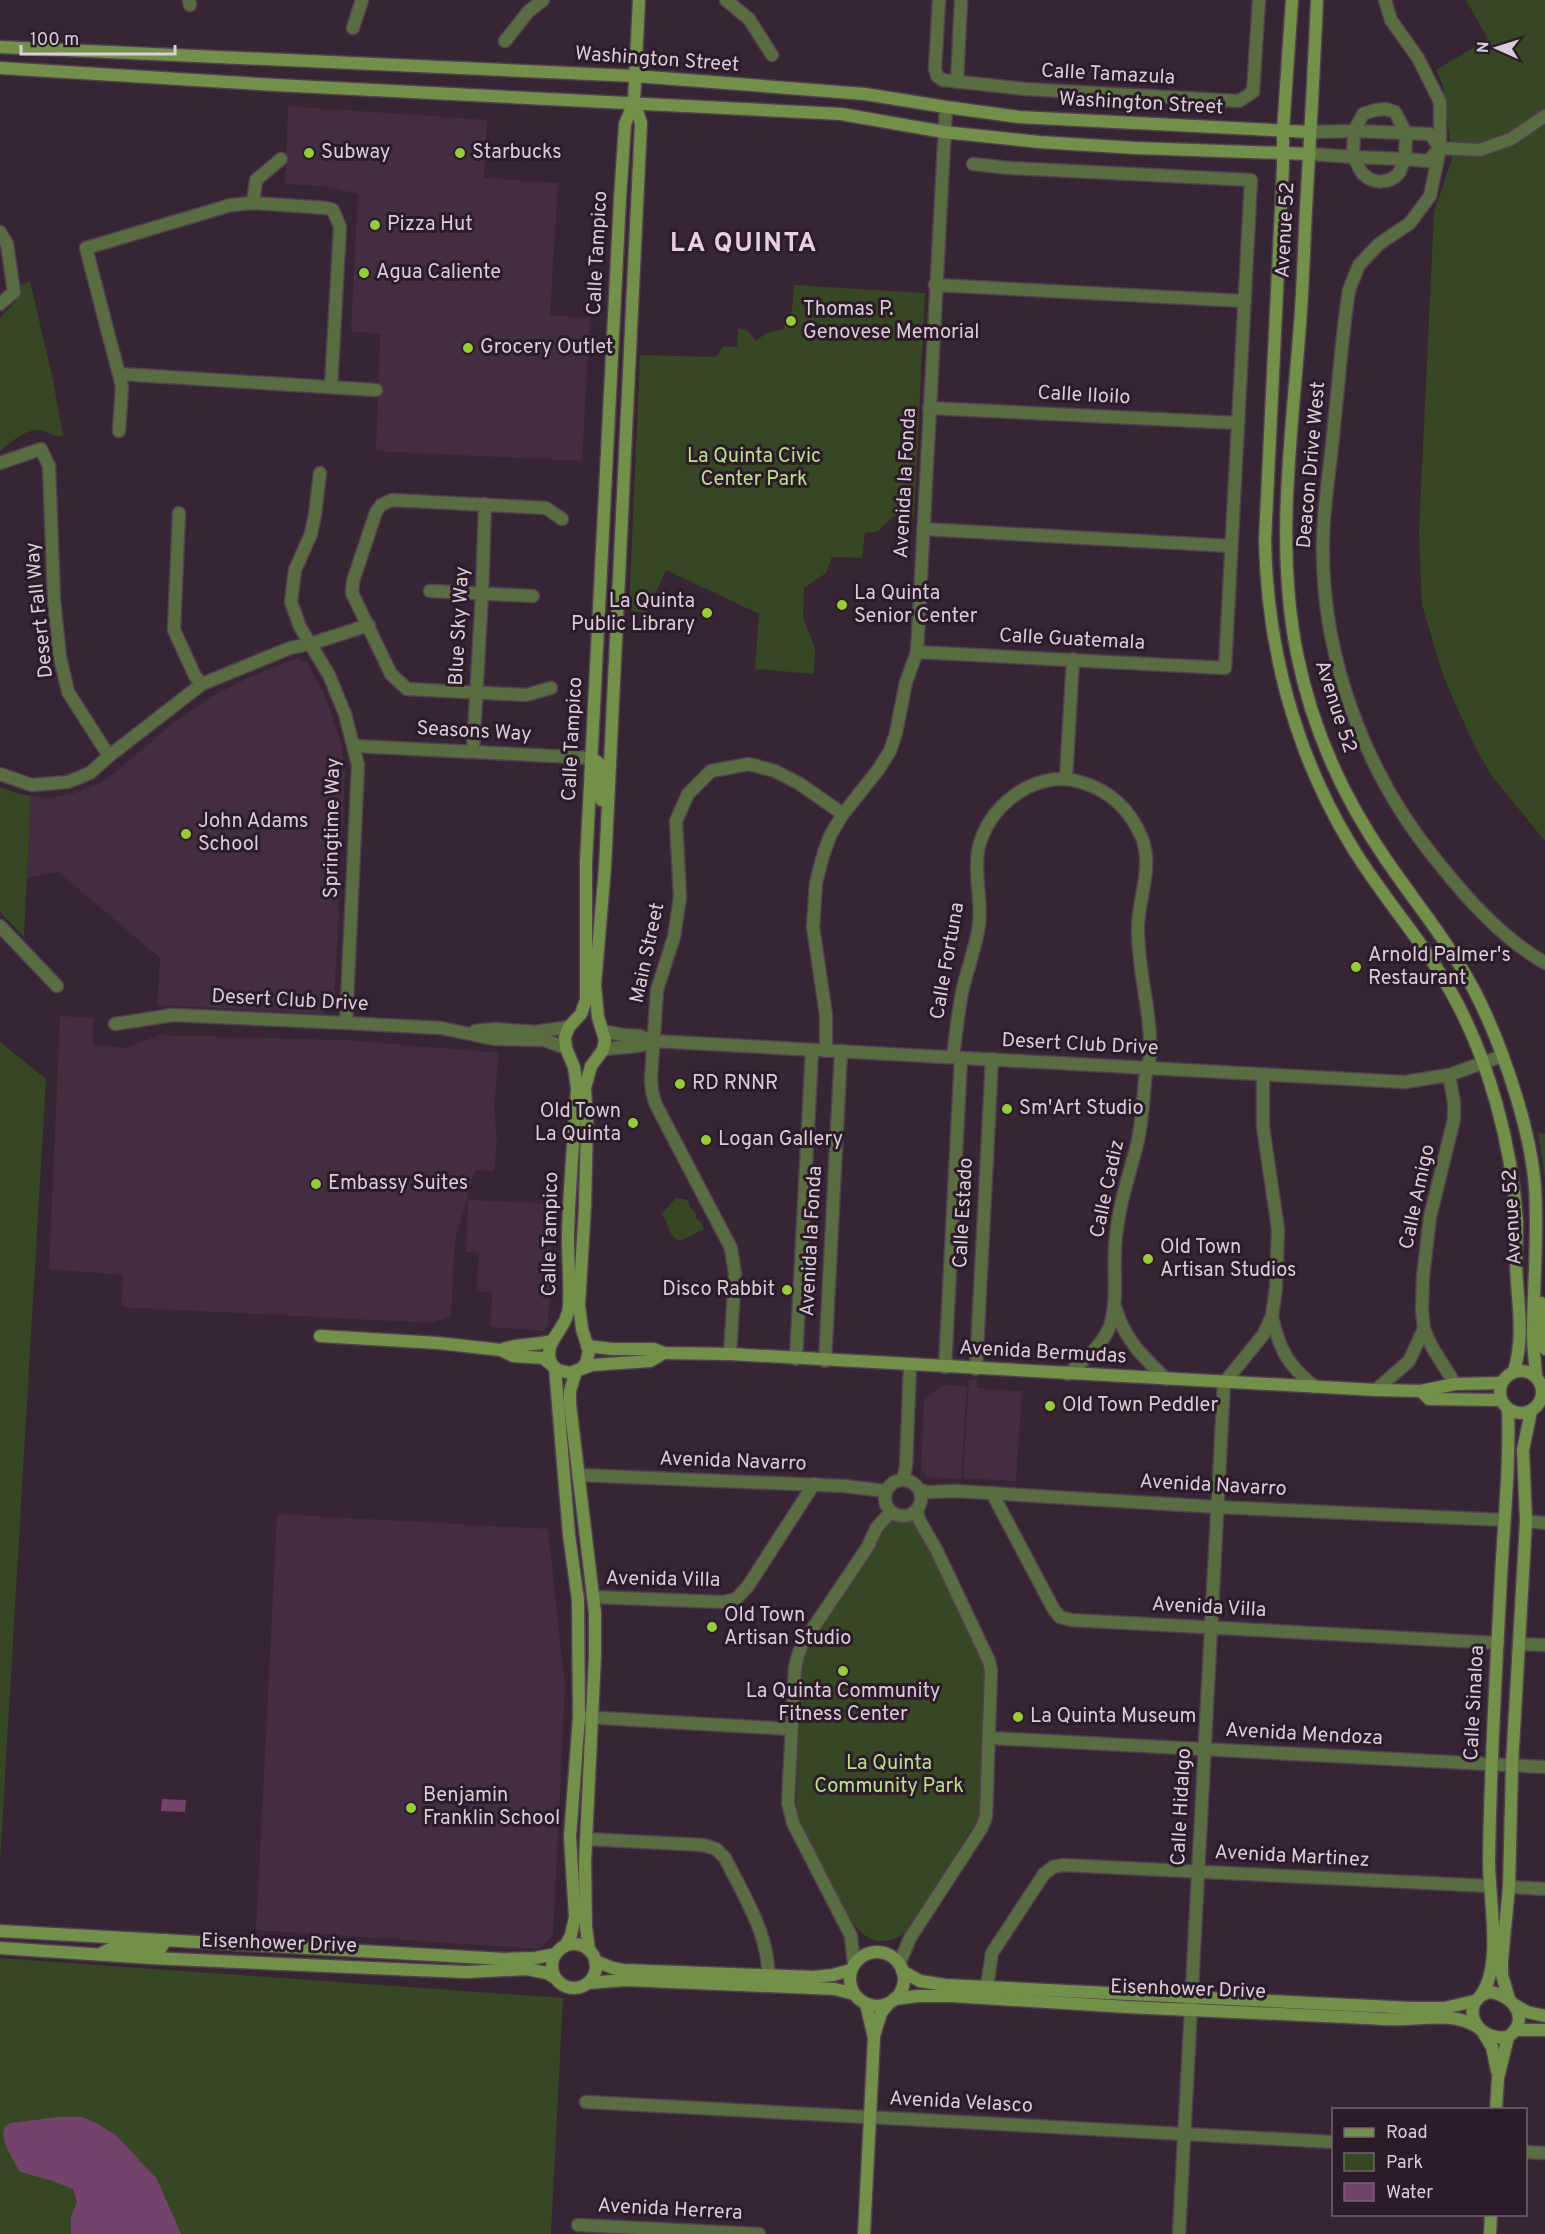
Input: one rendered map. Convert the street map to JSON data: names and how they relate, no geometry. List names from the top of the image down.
{
  "streets": {
    "main road": [
      "Washington Street",
      "Avenue 52",
      "Calle Tampico",
      "Desert Club Drive",
      "Avenida Bermudas",
      "Calle Sinaloa",
      "Eisenhower Drive"
    ],
    "street": [
      "Calle Tamazula",
      "Calle Iloilo",
      "Deacon Drive West",
      "Avenida la Fonda",
      "Desert Fall Way",
      "Blue Sky Way",
      "Calle Guatemala",
      "Seasons Way",
      "Springtime Way",
      "Main Street",
      "Calle Fortuna",
      "Calle Cadiz",
      "Calle Amigo",
      "Calle Estado",
      "Avenida Navarro",
      "Avenida Villa",
      "Avenida Mendoza",
      "Calle Hidalgo",
      "Avenida Martinez",
      "Avenida Velasco",
      "Avenida Herrera"
    ]
  },
  "crossings": [
    ["Washington Street", "Avenue 52"],
    ["Washington Street", "Calle Tampico"],
    ["Washington Street", "Avenida la Fonda"],
    ["Avenue 52", "Desert Club Drive"],
    ["Avenue 52", "Avenida Bermudas"],
    ["Avenue 52", "Calle Sinaloa"],
    ["Calle Tampico", "Seasons Way"],
    ["Calle Tampico", "Desert Club Drive"],
    ["Calle Tampico", "Avenida Bermudas"],
    ["Calle Tampico", "Avenida Navarro"],
    ["Calle Tampico", "Avenida Villa"],
    ["Calle Tampico", "Eisenhower Drive"],
    ["Calle Iloilo", "Avenida la Fonda"],
    ["Avenida la Fonda", "Calle Guatemala"],
    ["Avenida la Fonda", "Main Street"],
    ["Avenida la Fonda", "Desert Club Drive"],
    ["Avenida la Fonda", "Avenida Bermudas"],
    ["Blue Sky Way", "Seasons Way"],
    ["Seasons Way", "Springtime Way"],
    ["Springtime Way", "Desert Club Drive"],
    ["Main Street", "Desert Club Drive"],
    ["Main Street", "Avenida Bermudas"],
    ["Calle Fortuna", "Desert Club Drive"],
    ["Calle Fortuna", "Calle Cadiz"],
    ["Calle Fortuna", "Calle Estado"],
    ["Desert Club Drive", "Calle Cadiz"],
    ["Desert Club Drive", "Calle Amigo"],
    ["Desert Club Drive", "Calle Estado"],
    ["Calle Cadiz", "Avenida Bermudas"],
    ["Calle Amigo", "Avenida Bermudas"],
    ["Calle Estado", "Avenida Bermudas"],
    ["Avenida Bermudas", "Calle Sinaloa"],
    ["Avenida Bermudas", "Calle Hidalgo"],
    ["Avenida Navarro", "Avenida Villa"],
    ["Avenida Navarro", "Calle Sinaloa"],
    ["Avenida Navarro", "Calle Hidalgo"],
    ["Avenida Villa", "Calle Sinaloa"],
    ["Avenida Villa", "Calle Hidalgo"],
    ["Calle Sinaloa", "Avenida Mendoza"],
    ["Calle Sinaloa", "Avenida Martinez"],
    ["Calle Sinaloa", "Eisenhower Drive"],
    ["Avenida Mendoza", "Calle Hidalgo"],
    ["Calle Hidalgo", "Avenida Martinez"],
    ["Calle Hidalgo", "Eisenhower Drive"],
    ["Calle Hidalgo", "Avenida Velasco"],
    ["Avenida Martinez", "Eisenhower Drive"]
  ],
  "districts": ["LA QUINTA"],
  "parks": ["La Quinta Civic Center Park", "La Quinta Community Park"],
  "places": [
    "Subway",
    "Starbucks",
    "Pizza Hut",
    "Agua Caliente",
    "Thomas P. Genovese Memorial",
    "Grocery Outlet",
    "La Quinta Senior Center",
    "La Quinta Public Library",
    "John Adams School",
    "Arnold Palmer's Restaurant",
    "RD RNNR",
    "Sm'Art Studio",
    "Old Town La Quinta",
    "Logan Gallery",
    "Embassy Suites",
    "Old Town Artisan Studios",
    "Disco Rabbit",
    "Old Town Peddler",
    "Old Town Artisan Studio",
    "La Quinta Community Fitness Center",
    "La Quinta Museum",
    "Benjamin Franklin School"
  ],
  "legend": ["Road", "Park", "Water"],
  "scale_bar": "100 m",
  "north": "left"
}
